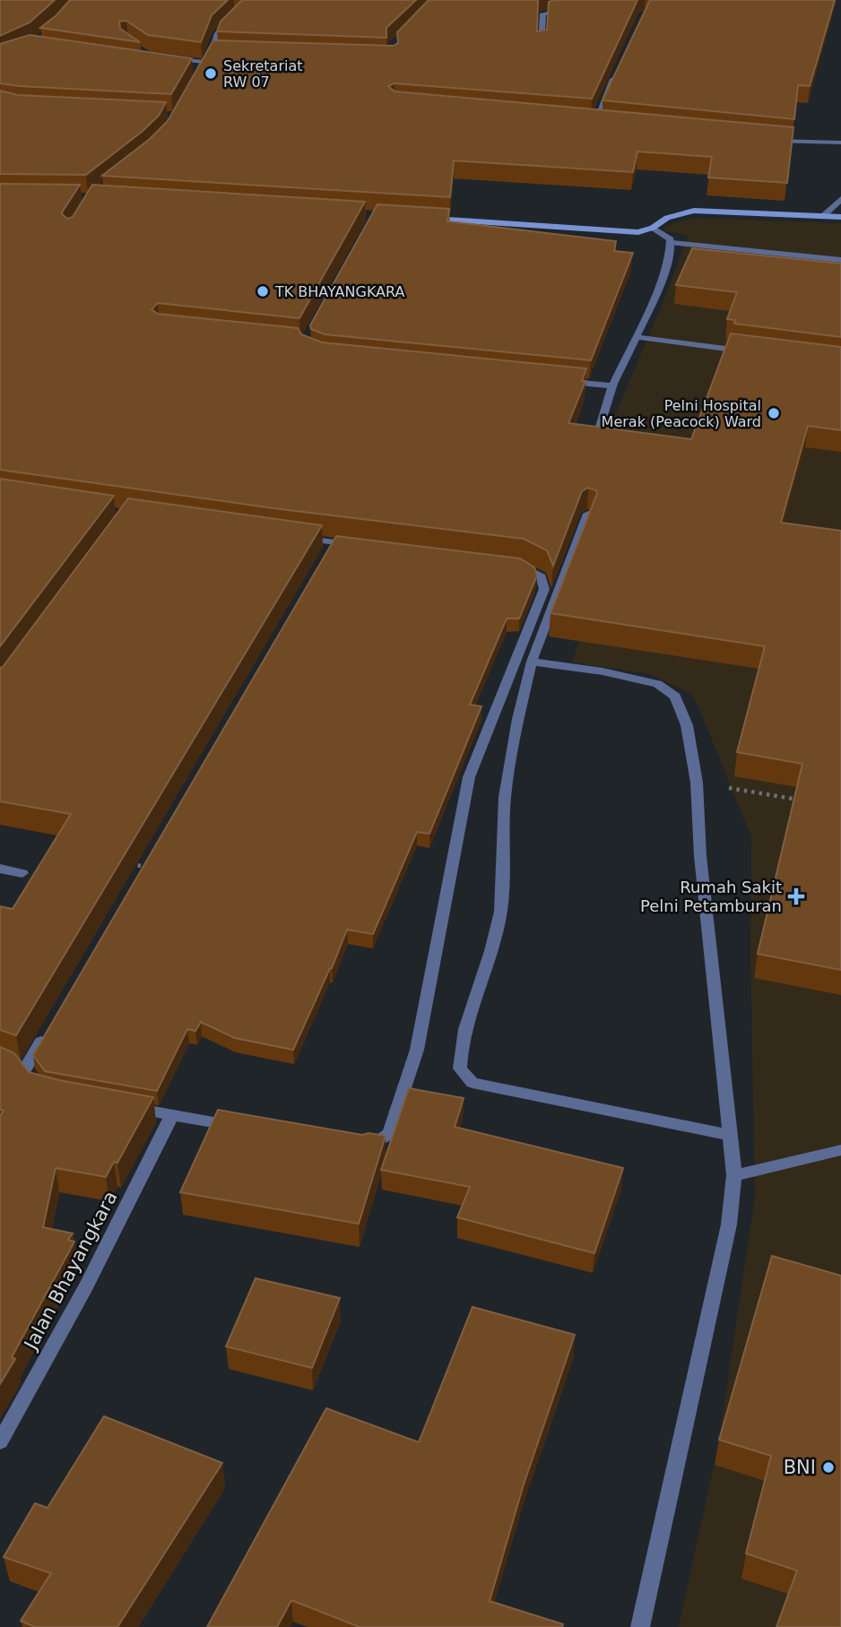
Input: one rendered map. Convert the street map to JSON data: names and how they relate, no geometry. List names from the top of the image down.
{
  "streets": {
    "street": ["Jalan Bhayangkara"]
  },
  "places": {
    "other": [
      "Sekretariat RW 07",
      "TK BHAYANGKARA",
      "Pelni Hospital Merak (Peacock) Ward",
      "BNI"
    ],
    "health": ["Rumah Sakit Pelni Petamburan"]
  }
}
